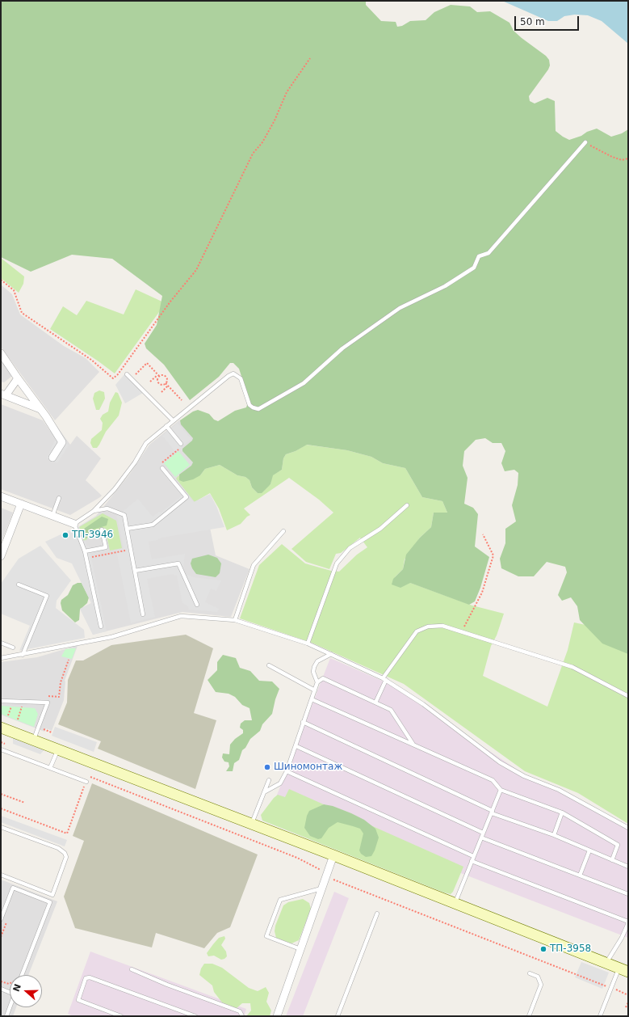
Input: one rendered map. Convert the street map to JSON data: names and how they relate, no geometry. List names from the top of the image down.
{
  "places": ["ТП-3946", "Шиномонтаж", "ТП-3958"],
  "scale_bar": "50 m",
  "north": "left"
}
